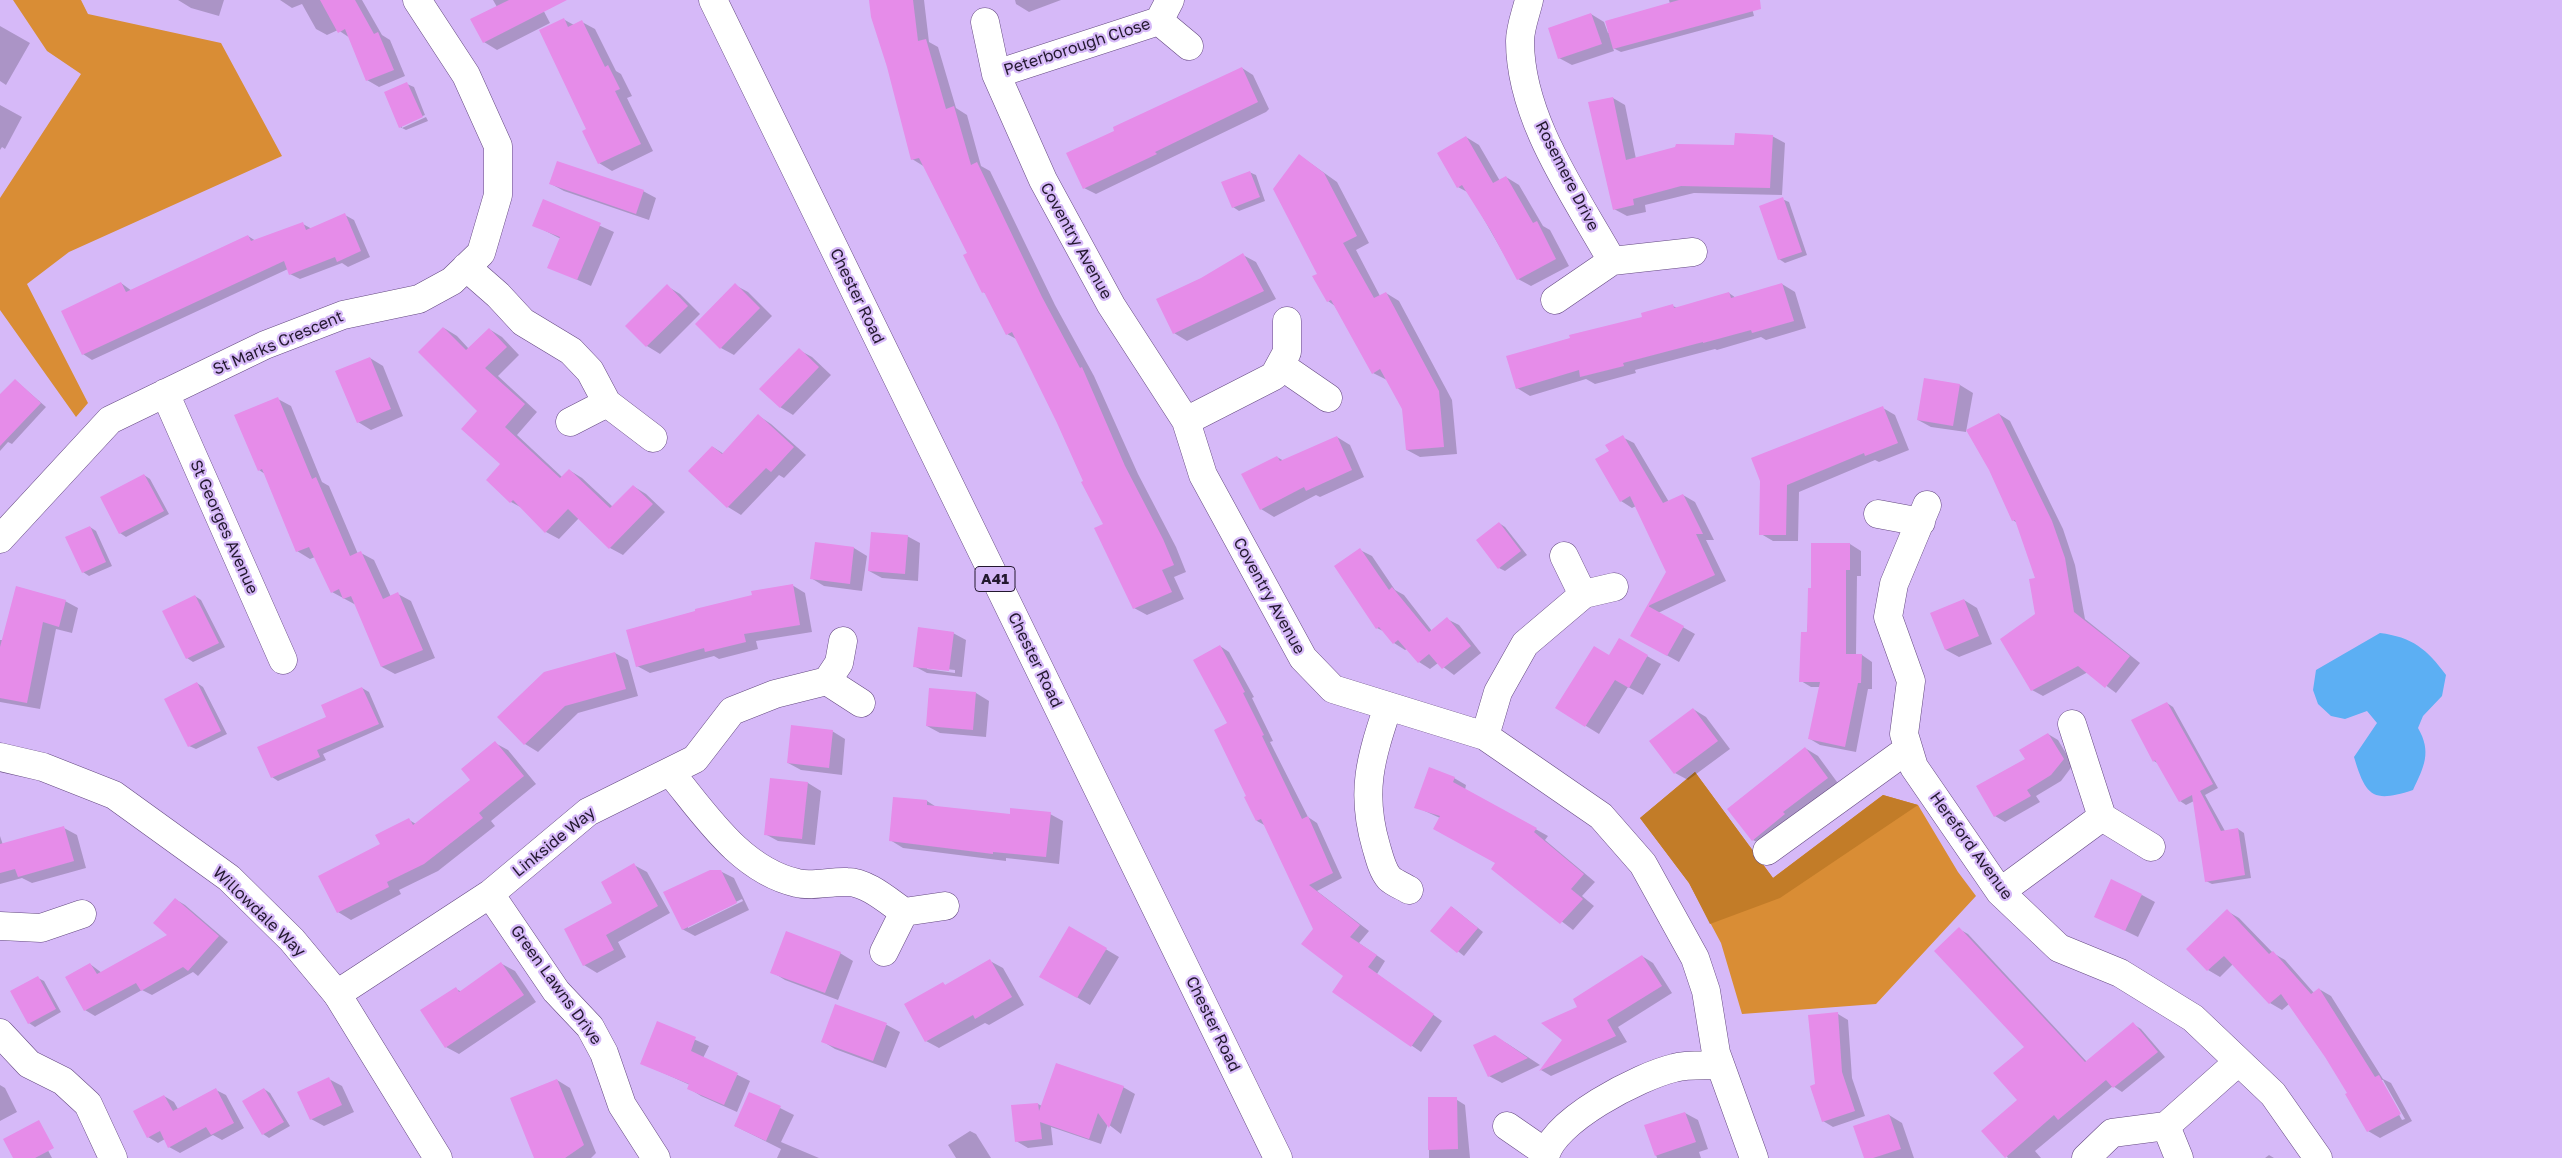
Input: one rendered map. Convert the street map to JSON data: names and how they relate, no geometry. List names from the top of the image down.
{
  "streets": {
    "street": [
      "Peterborough Close",
      "Rosemere Drive",
      "Coventry Avenue",
      "Chester Road",
      "St Marks Crescent",
      "St Georges Avenue",
      "A41",
      "Linkside Way",
      "Hereford Avenue",
      "Willowdale Way",
      "Green Lawns Drive"
    ]
  },
  "crossings": [
    ["Peterborough Close", "Coventry Avenue"],
    ["St Marks Crescent", "St Georges Avenue"],
    ["Linkside Way", "Willowdale Way"],
    ["Linkside Way", "Green Lawns Drive"]
  ]
}
